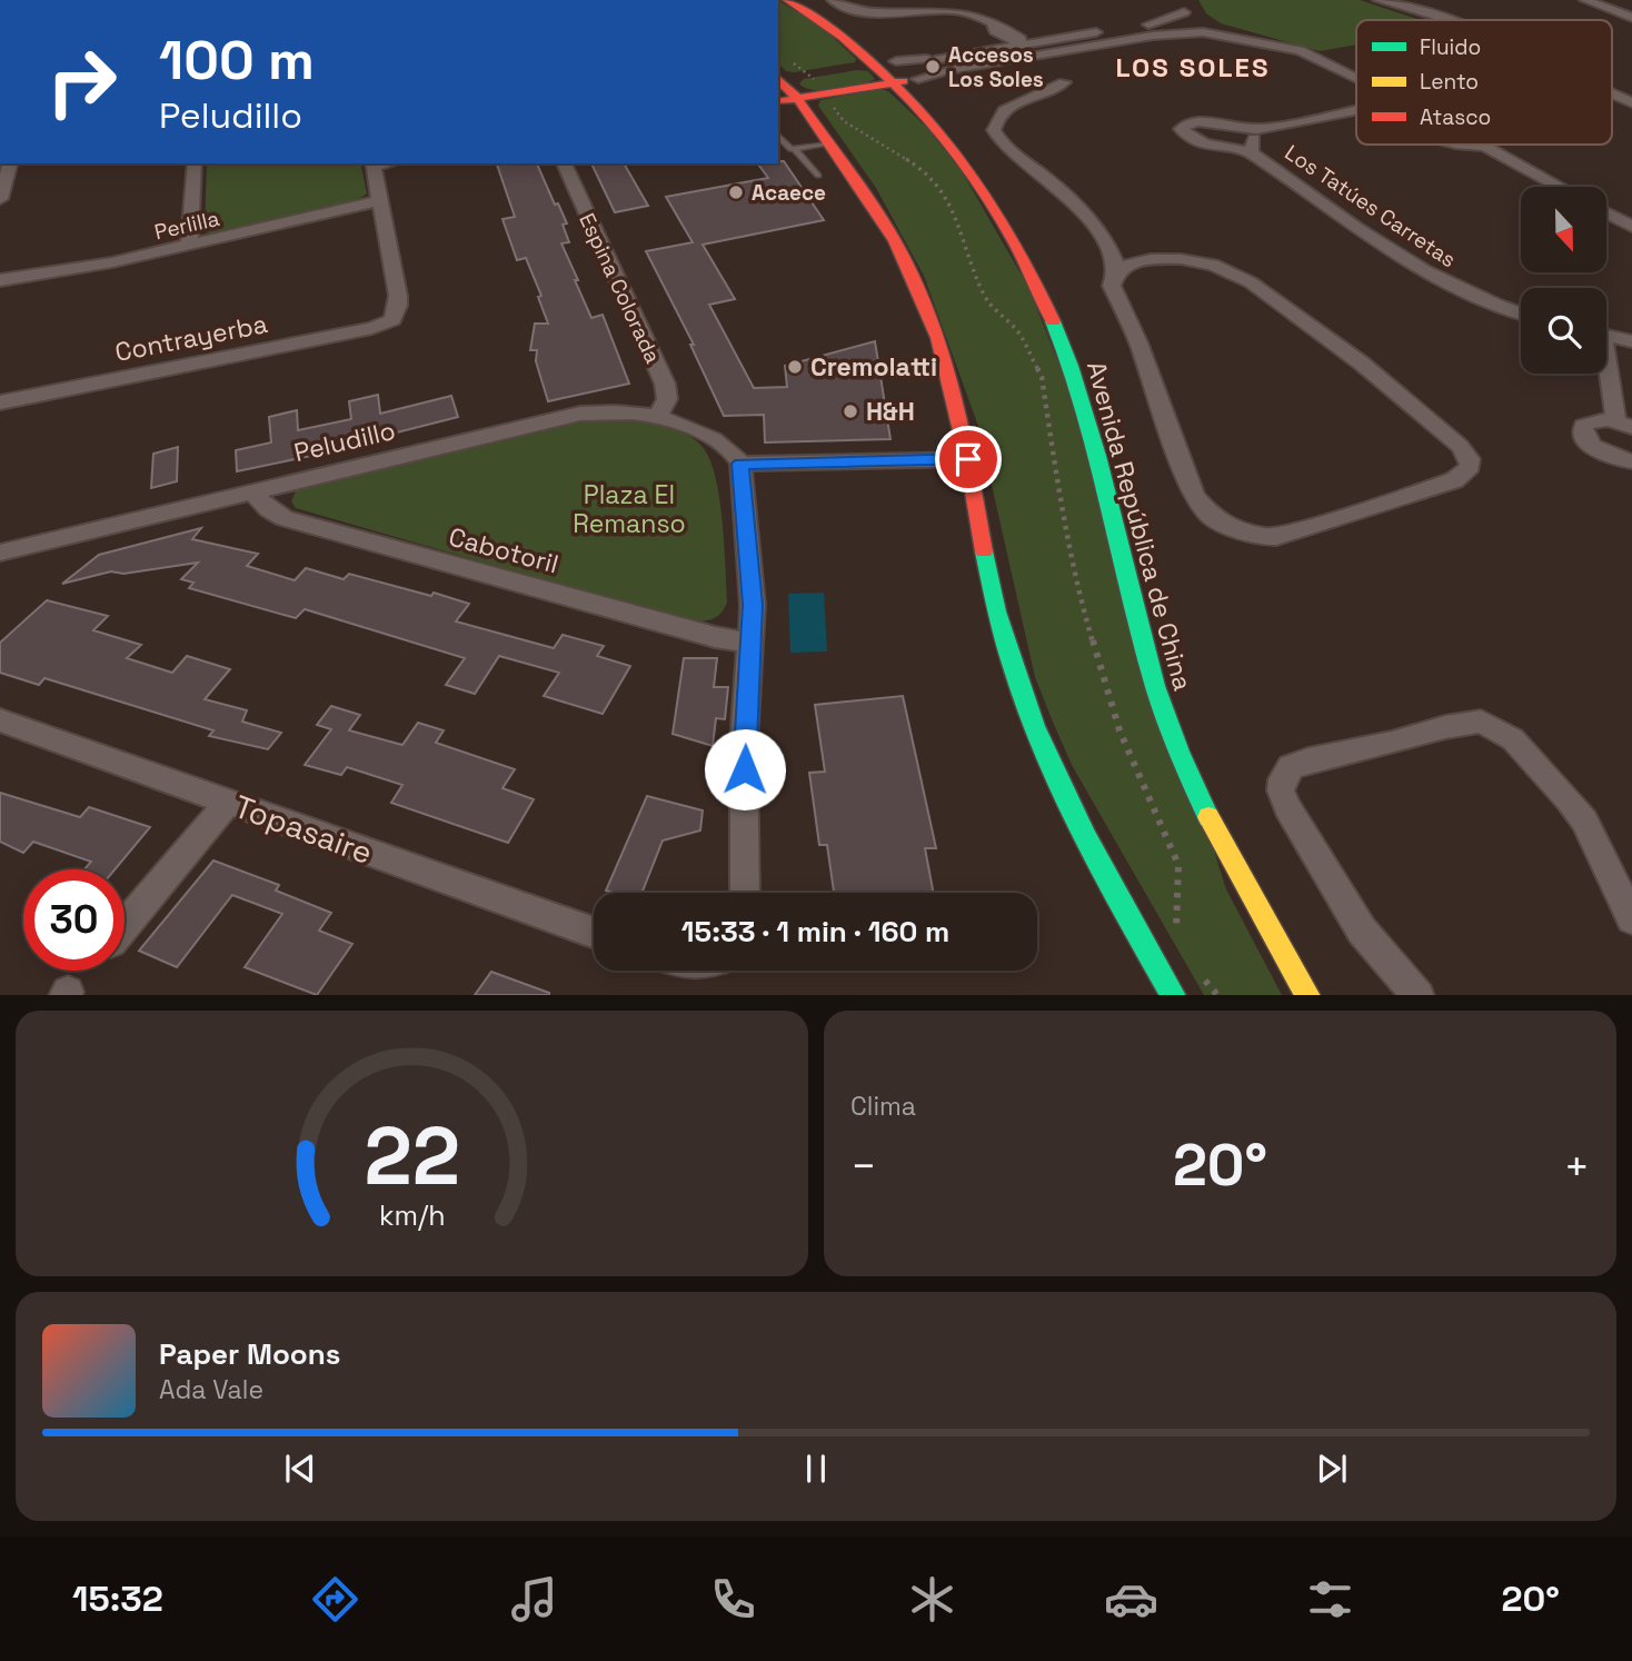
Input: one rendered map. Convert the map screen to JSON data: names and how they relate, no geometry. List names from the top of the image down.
{
  "streets": {
    "main road": ["Avenida República de China"],
    "street": [
      "Los Tatúes Carretas",
      "Perlilla",
      "Espina Colorada",
      "Contrayerba",
      "Peludillo",
      "Cabotoril",
      "Topasaire"
    ]
  },
  "crossings": [
    ["Perlilla", "Contrayerba"],
    ["Espina Colorada", "Peludillo"],
    ["Peludillo", "Cabotoril"]
  ],
  "districts": ["LOS SOLES"],
  "parks": ["Plaza El Remanso"],
  "places": [
    "Accesos Los Soles",
    "Acaece",
    "Cremolatti",
    "H&H"
  ],
  "legend": ["Fluido", "Lento", "Atasco"],
  "north": "bottom",
  "page": {
    "turn": ["100 m", "Peludillo"],
    "limit": "30",
    "trip": "15:33 · 1 min · 160 m",
    "tile": "Clima",
    "heat": ["−", "20°", "+"],
    "song": ["Paper Moons", "Ada Vale"],
    "tabs": ["15:32", "20°"],
    "gauge": ["22", "km/h"]
  }
}
